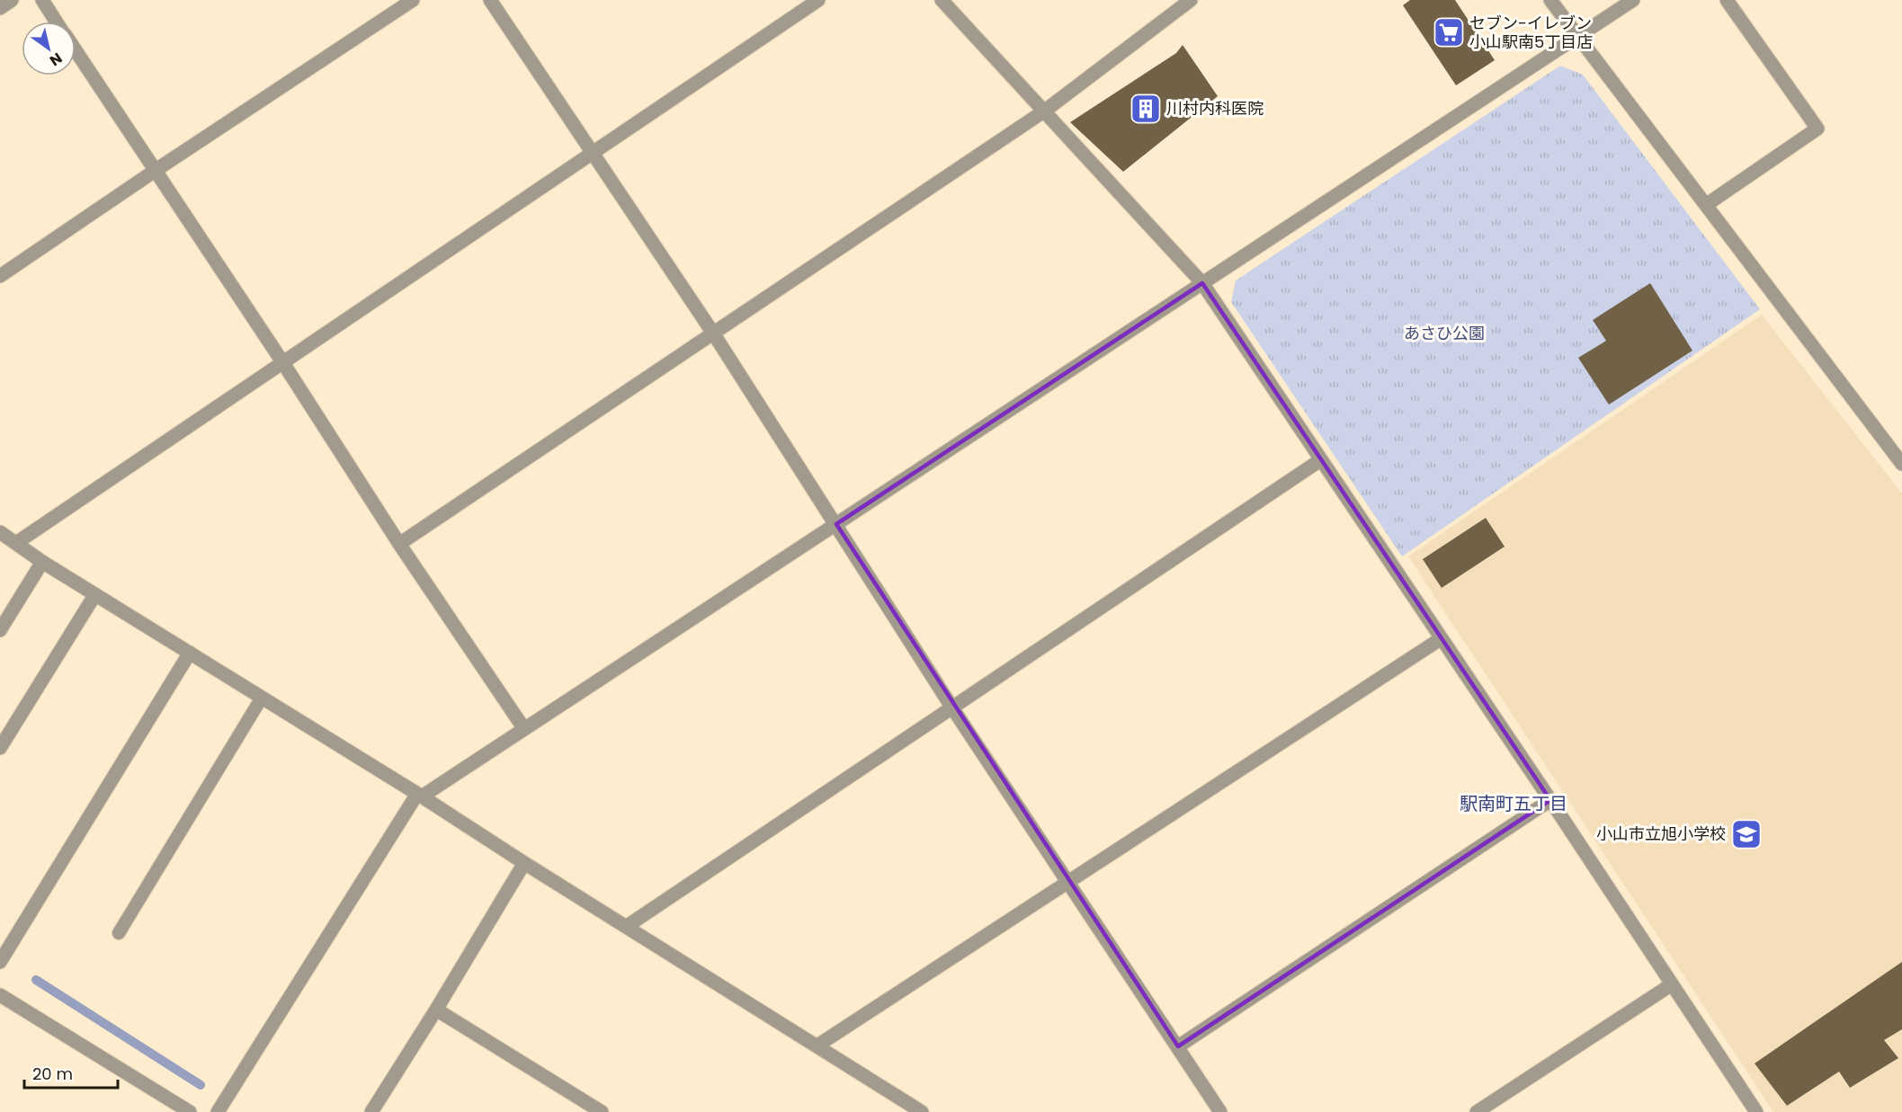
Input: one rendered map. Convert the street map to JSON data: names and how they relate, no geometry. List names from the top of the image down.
{
  "districts": ["駅南町五丁目"],
  "parks": ["あさひ公園"],
  "places": {
    "supermarket": ["セブン-イレブン 小山駅南5丁目店"],
    "building": ["川村内科医院"],
    "school or university": ["小山市立旭小学校"]
  },
  "scale_bar": "20 m",
  "north": "bottom right"
}
